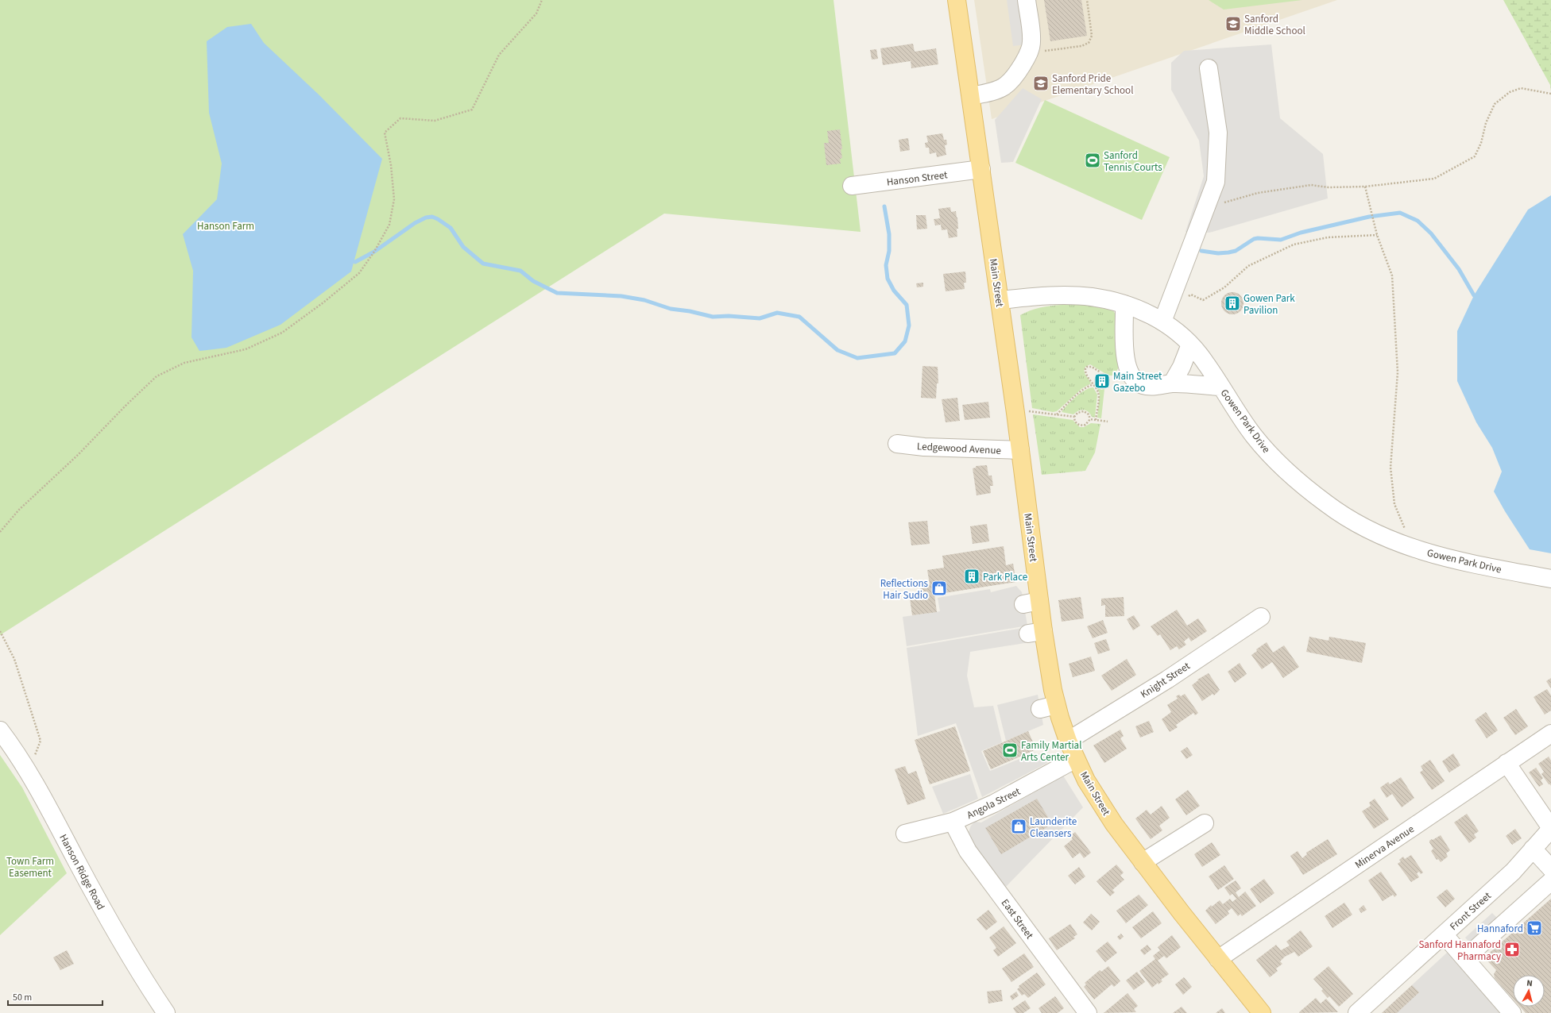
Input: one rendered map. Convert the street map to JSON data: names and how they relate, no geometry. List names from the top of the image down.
{
  "streets": {
    "main road": ["Main Street"],
    "street": [
      "Hanson Street",
      "Gowen Park Drive",
      "Ledgewood Avenue",
      "Knight Street",
      "Angola Street",
      "Minerva Avenue",
      "Hanson Ridge Road",
      "Front Street",
      "East Street"
    ]
  },
  "crossings": [
    ["Hanson Street", "Main Street"],
    ["Main Street", "Gowen Park Drive"],
    ["Main Street", "Ledgewood Avenue"],
    ["Main Street", "Knight Street"],
    ["Main Street", "Angola Street"],
    ["Main Street", "Minerva Avenue"],
    ["Angola Street", "East Street"]
  ],
  "parks": ["Hanson Farm", "Town Farm Easement"],
  "places": {
    "school or university": ["Sanford Middle School", "Sanford Pride Elementary School"],
    "sports": ["Sanford Tennis Courts", "Family Martial Arts Center"],
    "building": ["Gowen Park Pavilion", "Main Street Gazebo", "Park Place"],
    "shop": ["Reflections Hair Sudio", "Launderite Cleansers"],
    "supermarket": ["Hannaford"],
    "pharmacy": ["Sanford Hannaford Pharmacy"]
  },
  "scale_bar": "50 m",
  "north": "top"
}
